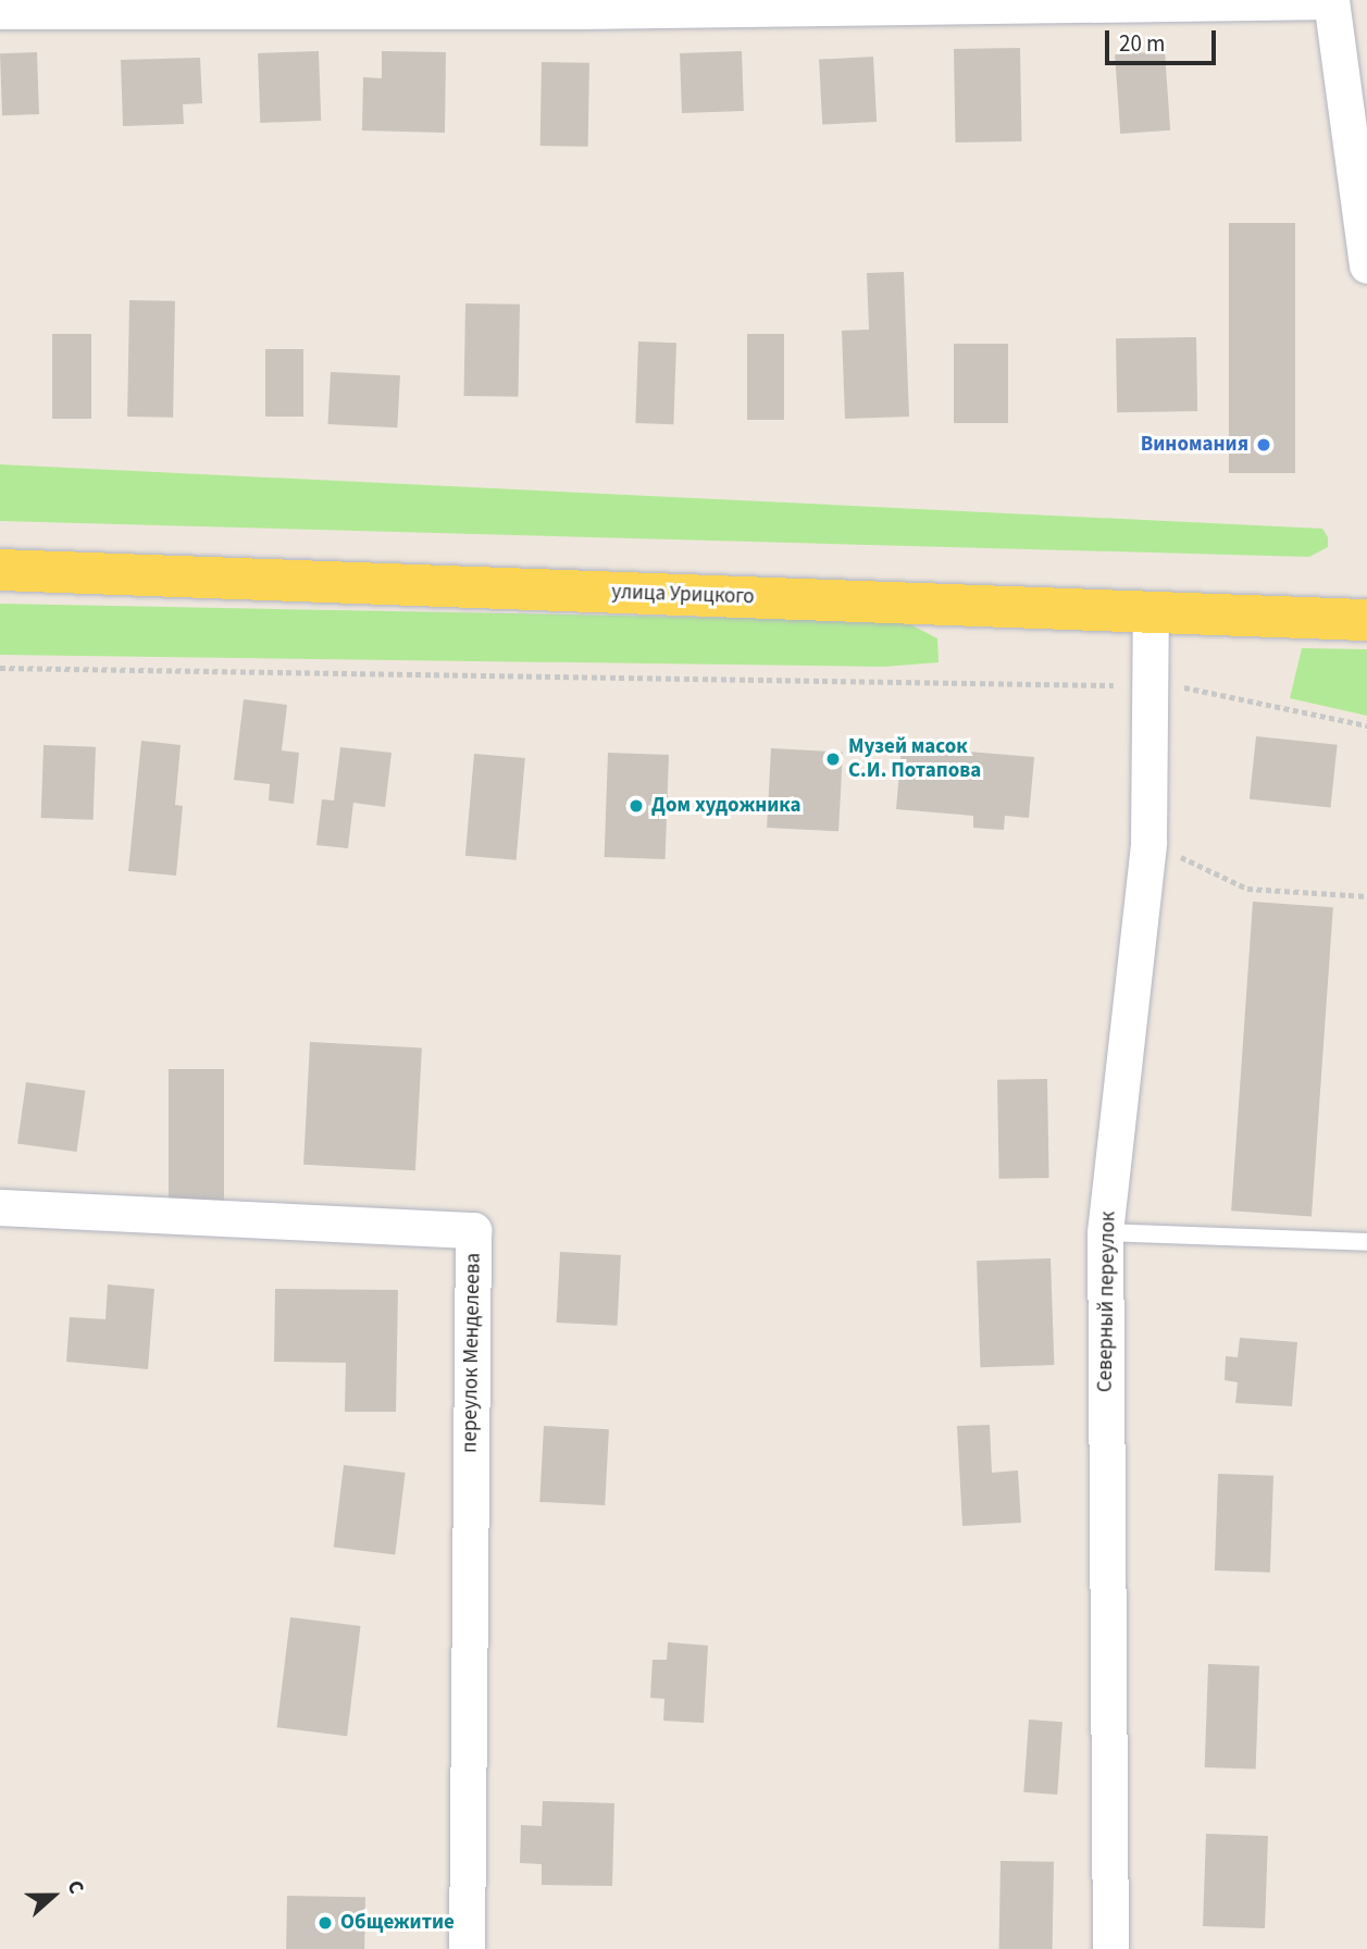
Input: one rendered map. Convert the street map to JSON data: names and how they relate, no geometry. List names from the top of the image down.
{
  "streets": {
    "main road": ["улица Урицкого"],
    "street": ["Северный переулок", "переулок Менделеева"]
  },
  "crossings": [
    ["улица Урицкого", "Северный переулок"]
  ],
  "places": [
    "Виномания",
    "Музей масок С.И. Потапова",
    "Дом художника",
    "Общежитие"
  ],
  "scale_bar": "20 m",
  "north": "right"
}
